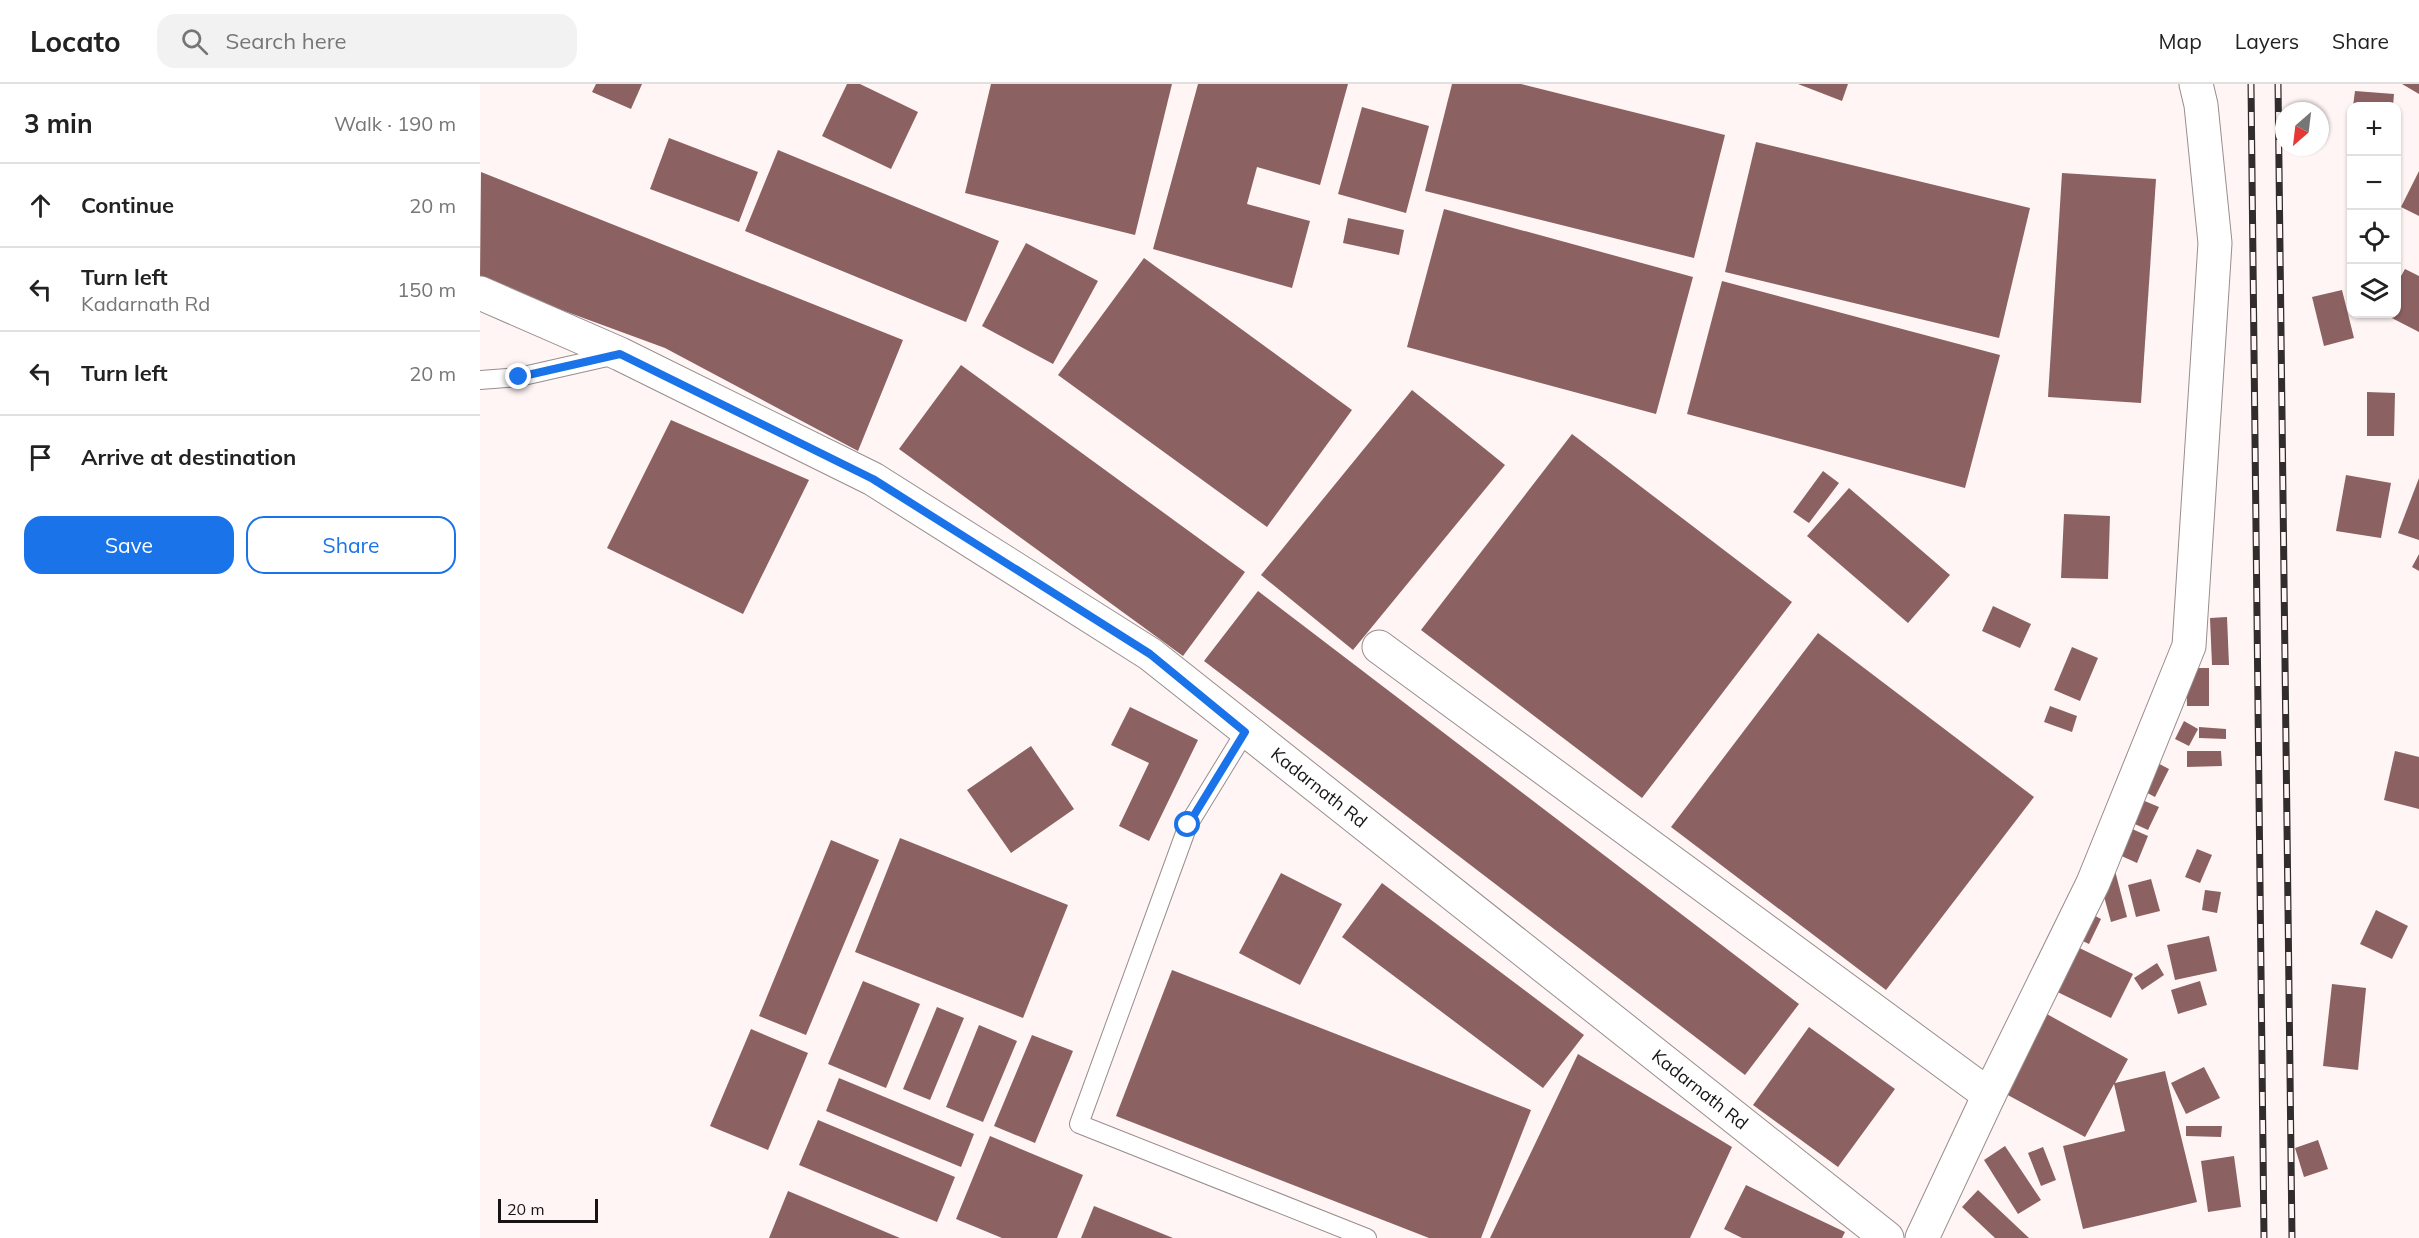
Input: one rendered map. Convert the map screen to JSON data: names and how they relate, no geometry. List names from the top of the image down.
{
  "streets": {
    "street": ["Kadarnath Rd"]
  },
  "scale_bar": "20 m",
  "north": "bottom left",
  "page": {
    "header": "Locato",
    "search": "Search here",
    "nav": ["Map", "Layers", "Share"],
    "heading": ["3 min", "Walk · 190 m"],
    "map_buttons": ["+", "−"],
    "list": [
      ["Continue", "20 m"],
      ["Turn left", "Kadarnath Rd", "150 m"],
      ["Turn left", "20 m"],
      "Arrive at destination"
    ],
    "buttons": ["Save", "Share"],
    "scale": "20 m"
  }
}
